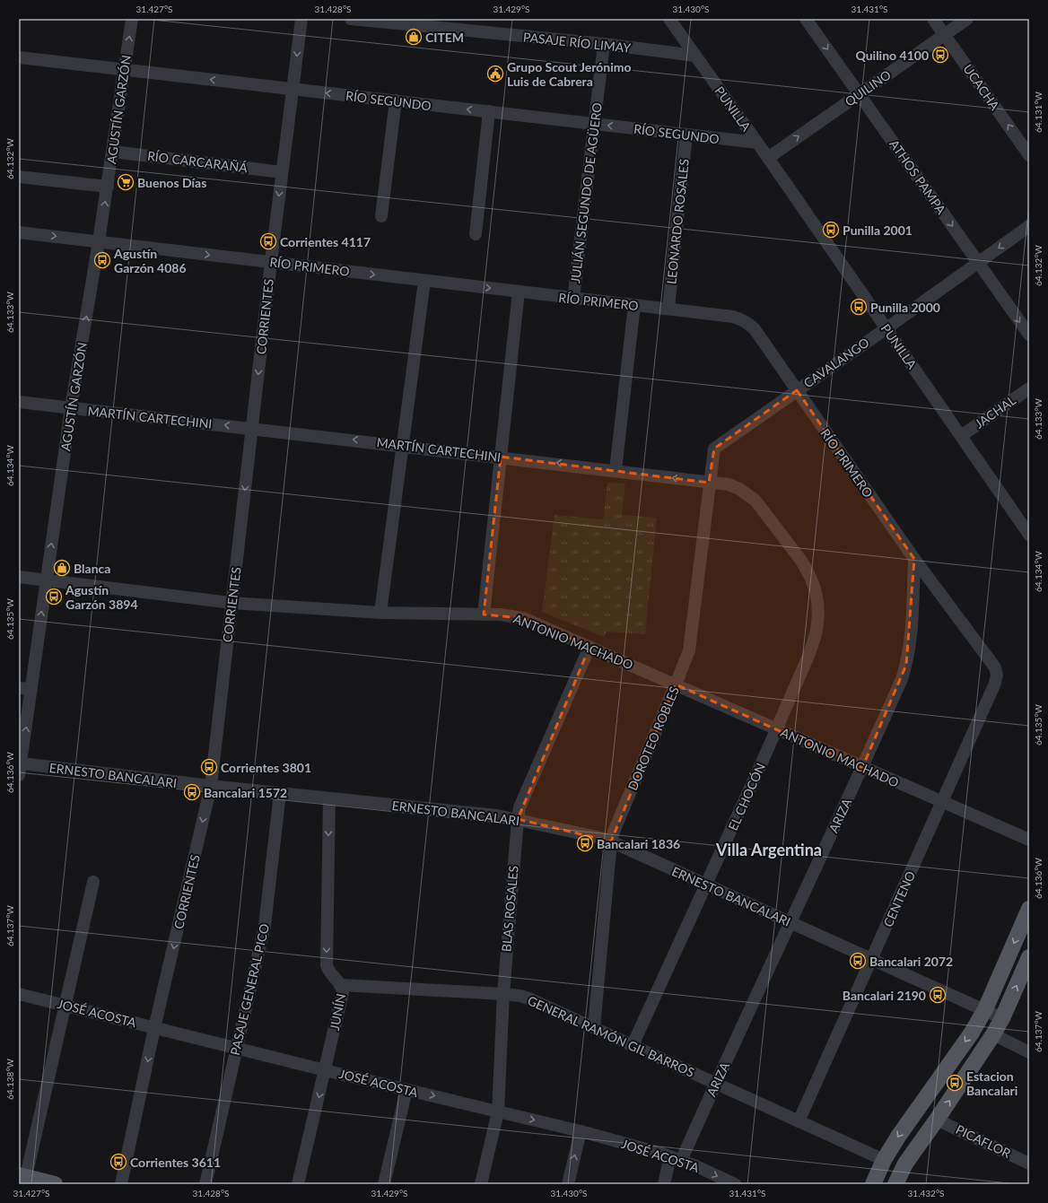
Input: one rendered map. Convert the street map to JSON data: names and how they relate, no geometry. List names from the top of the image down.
{
  "streets": {
    "street": [
      "PASAJE RÍO LIMAY",
      "UCACHA",
      "QUILINO",
      "RÍO SEGUNDO",
      "PUNILLA",
      "AGUSTÍN GARZÓN",
      "RÍO CARCARAÑÁ",
      "ATHOS PAMPA",
      "JULIÁN SEGUNDO DE AGÜERO",
      "LEONARDO ROSALES",
      "RÍO PRIMERO",
      "CORRIENTES",
      "CAVALANGO",
      "JACHAL",
      "MARTÍN CARTECHINI",
      "ANTONIO MACHADO",
      "DOROTEO ROBLES",
      "ERNESTO BANCALARI",
      "EL CHOCÓN",
      "ARIZA",
      "CENTENO",
      "BLAS ROSALES",
      "PASAJE GENERAL PICO",
      "JUNÍN",
      "JOSÉ ACOSTA",
      "GENERAL RAMÓN GIL BARROS",
      "PICAFLOR"
    ]
  },
  "crossings": [
    ["PASAJE RÍO LIMAY", "PUNILLA"],
    ["PASAJE RÍO LIMAY", "JULIÁN SEGUNDO DE AGÜERO"],
    ["UCACHA", "QUILINO"],
    ["QUILINO", "PUNILLA"],
    ["QUILINO", "ATHOS PAMPA"],
    ["RÍO SEGUNDO", "PUNILLA"],
    ["RÍO SEGUNDO", "AGUSTÍN GARZÓN"],
    ["RÍO SEGUNDO", "JULIÁN SEGUNDO DE AGÜERO"],
    ["RÍO SEGUNDO", "LEONARDO ROSALES"],
    ["RÍO SEGUNDO", "CORRIENTES"],
    ["PUNILLA", "CAVALANGO"],
    ["PUNILLA", "JACHAL"],
    ["AGUSTÍN GARZÓN", "RÍO CARCARAÑÁ"],
    ["AGUSTÍN GARZÓN", "RÍO PRIMERO"],
    ["AGUSTÍN GARZÓN", "MARTÍN CARTECHINI"],
    ["AGUSTÍN GARZÓN", "ANTONIO MACHADO"],
    ["AGUSTÍN GARZÓN", "ERNESTO BANCALARI"],
    ["RÍO CARCARAÑÁ", "CORRIENTES"],
    ["ATHOS PAMPA", "CAVALANGO"],
    ["JULIÁN SEGUNDO DE AGÜERO", "RÍO PRIMERO"],
    ["LEONARDO ROSALES", "RÍO PRIMERO"],
    ["RÍO PRIMERO", "CORRIENTES"],
    ["RÍO PRIMERO", "CAVALANGO"],
    ["RÍO PRIMERO", "ARIZA"],
    ["RÍO PRIMERO", "CENTENO"],
    ["CORRIENTES", "MARTÍN CARTECHINI"],
    ["CORRIENTES", "ANTONIO MACHADO"],
    ["CORRIENTES", "ERNESTO BANCALARI"],
    ["CORRIENTES", "JOSÉ ACOSTA"],
    ["CAVALANGO", "DOROTEO ROBLES"],
    ["MARTÍN CARTECHINI", "DOROTEO ROBLES"],
    ["MARTÍN CARTECHINI", "EL CHOCÓN"],
    ["ANTONIO MACHADO", "DOROTEO ROBLES"],
    ["ANTONIO MACHADO", "EL CHOCÓN"],
    ["ANTONIO MACHADO", "ARIZA"],
    ["ANTONIO MACHADO", "CENTENO"],
    ["ANTONIO MACHADO", "BLAS ROSALES"],
    ["DOROTEO ROBLES", "ERNESTO BANCALARI"],
    ["DOROTEO ROBLES", "GENERAL RAMÓN GIL BARROS"],
    ["ERNESTO BANCALARI", "EL CHOCÓN"],
    ["ERNESTO BANCALARI", "ARIZA"],
    ["ERNESTO BANCALARI", "CENTENO"],
    ["ERNESTO BANCALARI", "BLAS ROSALES"],
    ["ERNESTO BANCALARI", "PASAJE GENERAL PICO"],
    ["ERNESTO BANCALARI", "JUNÍN"],
    ["EL CHOCÓN", "GENERAL RAMÓN GIL BARROS"],
    ["ARIZA", "JOSÉ ACOSTA"],
    ["ARIZA", "GENERAL RAMÓN GIL BARROS"],
    ["CENTENO", "GENERAL RAMÓN GIL BARROS"],
    ["BLAS ROSALES", "JOSÉ ACOSTA"],
    ["BLAS ROSALES", "GENERAL RAMÓN GIL BARROS"],
    ["PASAJE GENERAL PICO", "JOSÉ ACOSTA"],
    ["JUNÍN", "JOSÉ ACOSTA"],
    ["JUNÍN", "GENERAL RAMÓN GIL BARROS"]
  ],
  "one_way": [
    "UCACHA",
    "QUILINO",
    "RÍO SEGUNDO",
    "AGUSTÍN GARZÓN",
    "ATHOS PAMPA",
    "RÍO PRIMERO",
    "MARTÍN CARTECHINI"
  ],
  "districts": ["Villa Argentina"],
  "places": {
    "shop": ["CITEM", "Blanca"],
    "bus stop": [
      "Quilino 4100",
      "Punilla 2001",
      "Corrientes 4117",
      "Agustín Garzón 4086",
      "Punilla 2000",
      "Agustín Garzón 3894",
      "Corrientes 3801",
      "Bancalari 1572",
      "Bancalari 1836",
      "Bancalari 2072",
      "Bancalari 2190",
      "Estacion Bancalari",
      "Corrientes 3611"
    ],
    "public building": ["Grupo Scout Jerónimo Luis de Cabrera"],
    "supermarket": ["Buenos Días"]
  },
  "coordinates": [
    "31.427°S",
    "31.428°S",
    "31.429°S",
    "31.430°S",
    "31.431°S",
    "64.131°W",
    "64.132°W",
    "64.133°W",
    "64.134°W",
    "64.135°W",
    "64.136°W",
    "64.137°W",
    "64.138°W",
    "31.432°S"
  ]
}
